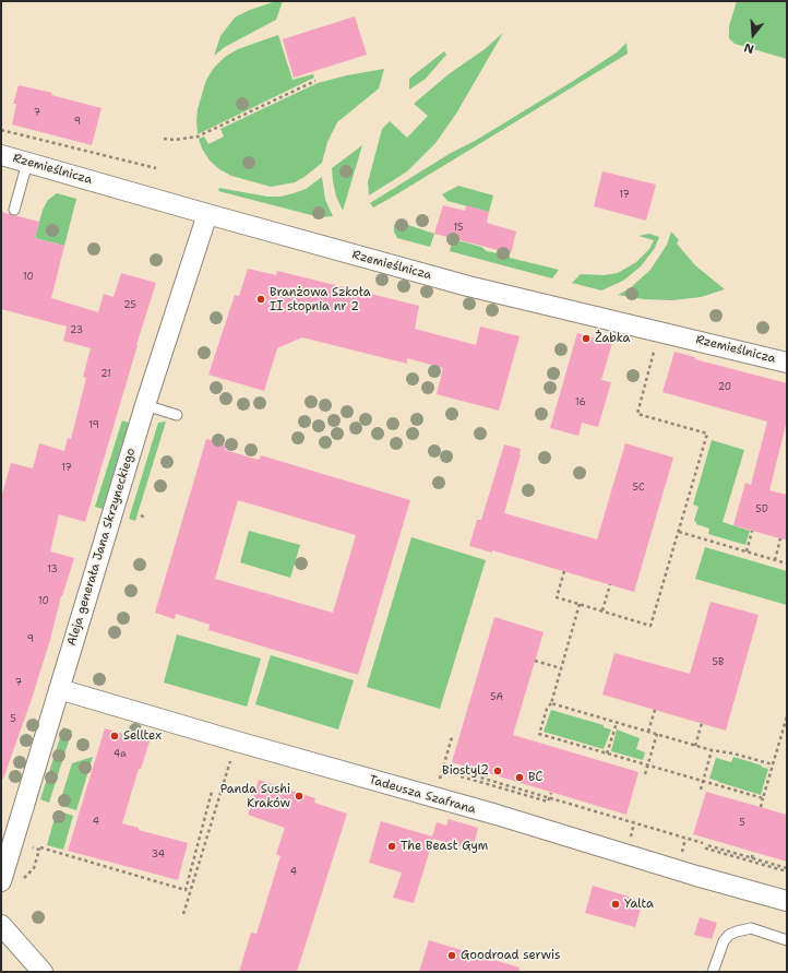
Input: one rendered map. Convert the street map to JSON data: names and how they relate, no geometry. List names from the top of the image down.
{
  "streets": {
    "street": ["Rzemieślnicza", "Aleja generała Jana Skrzyneckiego", "Tadeusza Szafrana"]
  },
  "crossings": [
    ["Rzemieślnicza", "Aleja generała Jana Skrzyneckiego"],
    ["Aleja generała Jana Skrzyneckiego", "Tadeusza Szafrana"]
  ],
  "places": [
    "Branżowa Szkoła II stopnia nr 2",
    "Żabka",
    "Selltex",
    "Biostyl2",
    "BC",
    "Panda Sushi Kraków",
    "The Beast Gym",
    "Yalta",
    "Goodroad serwis"
  ],
  "house_numbers": [
    "7",
    "9",
    "17",
    "15",
    "10",
    "25",
    "23",
    "21",
    "20",
    "16",
    "19",
    "17",
    "5C",
    "5D",
    "13",
    "10",
    "9",
    "5B",
    "7",
    "5A",
    "5",
    "4a",
    "4",
    "5",
    "34",
    "4"
  ],
  "north": "bottom"
}
